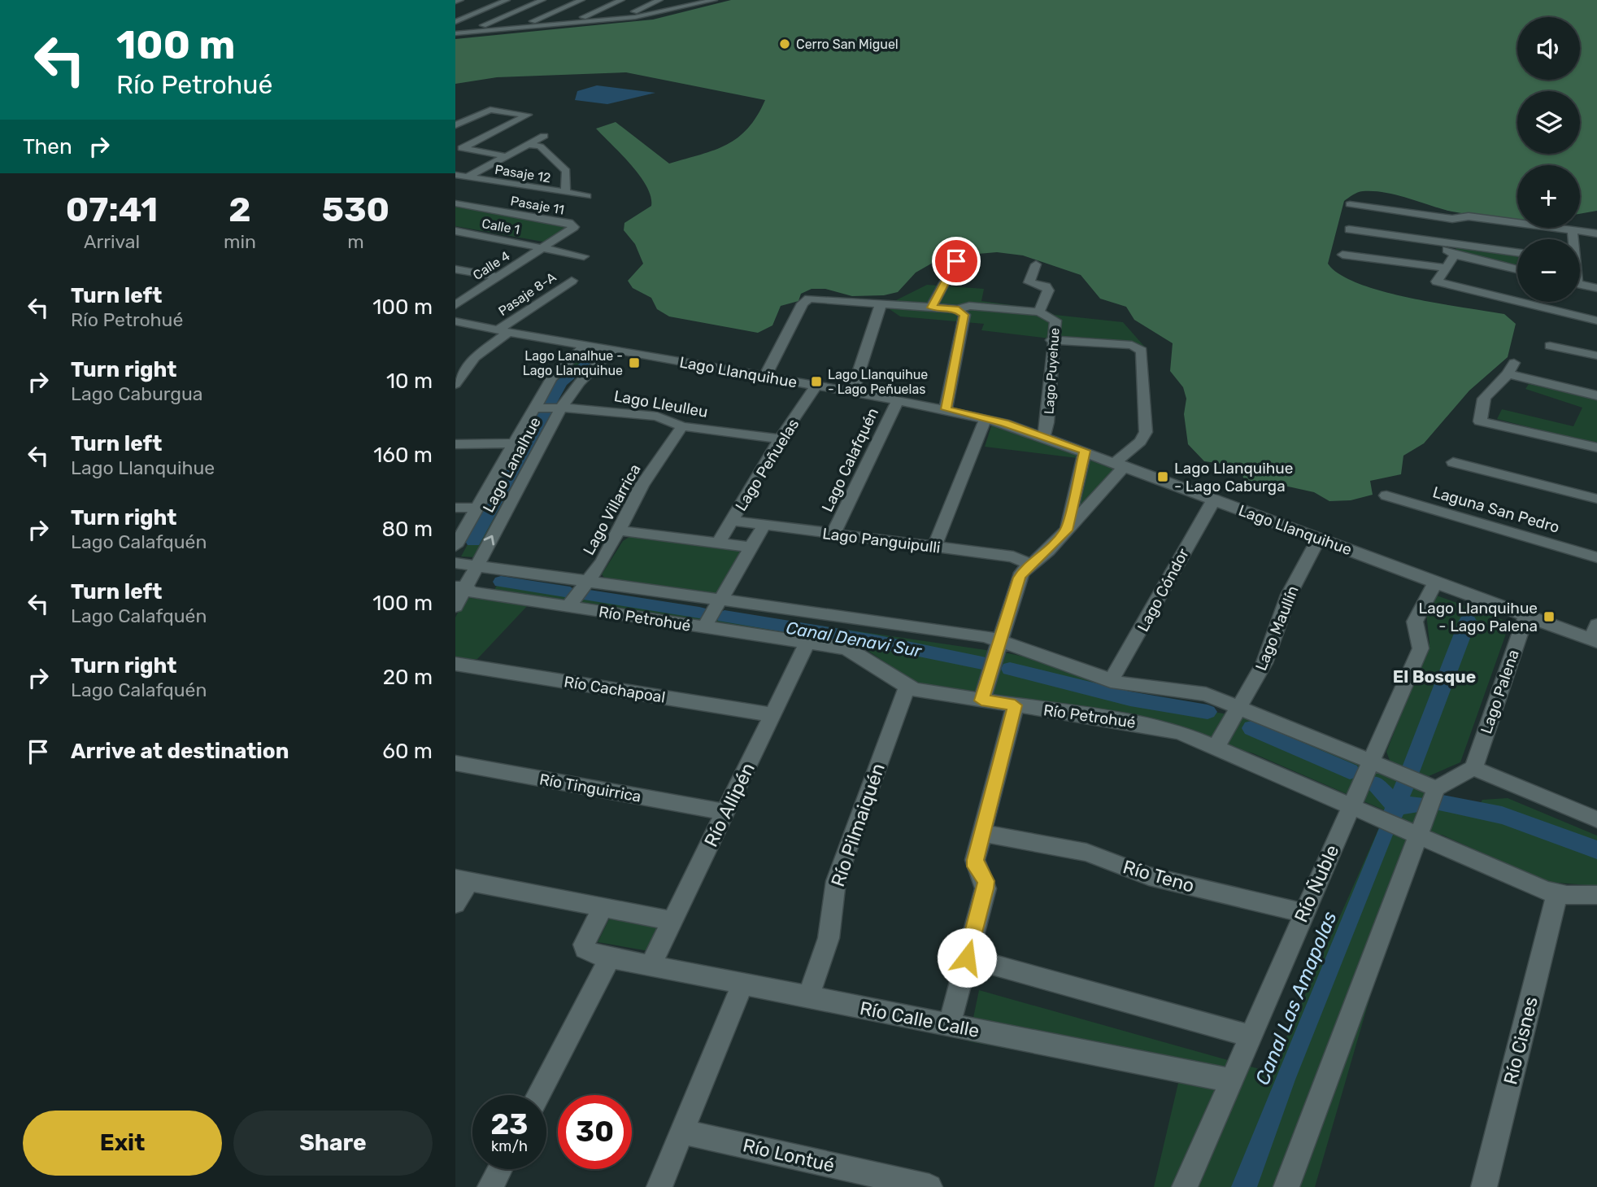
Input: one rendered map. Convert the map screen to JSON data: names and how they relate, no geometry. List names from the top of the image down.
{
  "streets": {
    "street": [
      "Pasaje 12",
      "Pasaje 11",
      "Calle 1",
      "Calle 4",
      "Pasaje 8-A",
      "Lago Puyehue",
      "Lago Llanquihue",
      "Lago Lleulleu",
      "Lago Calafquén",
      "Lago Lanalhue",
      "Lago Peñuelas",
      "Lago Villarrica",
      "Laguna San Pedro",
      "Lago Panguipulli",
      "Lago Cóndor",
      "Río Petrohué",
      "Lago Maullín",
      "Río Cachapoal",
      "Lago Palena",
      "Río Tinguirrica",
      "Río Allipén",
      "Río Pilmaiquén",
      "Río Teno",
      "Río Ñuble",
      "Río Calle Calle",
      "Río Cisnes",
      "Río Lontué"
    ]
  },
  "crossings": [
    ["Pasaje 11", "Calle 1"],
    ["Pasaje 11", "Calle 4"],
    ["Calle 1", "Calle 4"],
    ["Pasaje 8-A", "Lago Llanquihue"],
    ["Lago Puyehue", "Lago Llanquihue"],
    ["Lago Llanquihue", "Lago Calafquén"],
    ["Lago Llanquihue", "Lago Lanalhue"],
    ["Lago Llanquihue", "Lago Peñuelas"],
    ["Lago Llanquihue", "Lago Cóndor"],
    ["Lago Llanquihue", "Lago Maullín"],
    ["Lago Llanquihue", "Lago Palena"],
    ["Lago Llanquihue", "Río Ñuble"],
    ["Lago Lleulleu", "Lago Lanalhue"],
    ["Lago Lleulleu", "Lago Peñuelas"],
    ["Lago Lleulleu", "Lago Villarrica"],
    ["Lago Calafquén", "Lago Panguipulli"],
    ["Lago Lanalhue", "Río Petrohué"],
    ["Lago Peñuelas", "Lago Panguipulli"],
    ["Lago Peñuelas", "Río Petrohué"],
    ["Lago Villarrica", "Río Petrohué"],
    ["Lago Cóndor", "Río Petrohué"],
    ["Río Petrohué", "Lago Maullín"],
    ["Río Petrohué", "Río Allipén"],
    ["Río Petrohué", "Río Pilmaiquén"],
    ["Río Petrohué", "Río Ñuble"],
    ["Río Petrohué", "Río Cisnes"],
    ["Río Cachapoal", "Río Allipén"],
    ["Río Tinguirrica", "Río Allipén"],
    ["Río Allipén", "Río Calle Calle"],
    ["Río Pilmaiquén", "Río Calle Calle"],
    ["Río Teno", "Río Ñuble"],
    ["Río Ñuble", "Río Calle Calle"]
  ],
  "districts": ["El Bosque"],
  "water": ["Canal Denavi Sur", "Canal Las Amapolas"],
  "places": {
    "other": ["Cerro San Miguel"],
    "transit": [
      "Lago Lanalhue - Lago Llanquihue",
      "Lago Llanquihue - Lago Peñuelas",
      "Lago Llanquihue - Lago Caburga",
      "Lago Llanquihue - Lago Palena"
    ]
  },
  "page": {
    "turn": ["100 m", "Río Petrohué"],
    "map_buttons": ["+", "−"],
    "then": "Then",
    "eta": [
      "07:41",
      "Arrival",
      "2",
      "min",
      "530",
      "m"
    ],
    "list": [
      {
        "name": "Turn left",
        "note": "Río Petrohué",
        "value": "100 m"
      },
      {
        "name": "Turn right",
        "note": "Lago Caburgua",
        "value": "10 m"
      },
      {
        "name": "Turn left",
        "note": "Lago Llanquihue",
        "value": "160 m"
      },
      {
        "name": "Turn right",
        "note": "Lago Calafquén",
        "value": "80 m"
      },
      {
        "name": "Turn left",
        "note": "Lago Calafquén",
        "value": "100 m"
      },
      {
        "name": "Turn right",
        "note": "Lago Calafquén",
        "value": "20 m"
      },
      {
        "name": "Arrive at destination",
        "value": "60 m"
      }
    ],
    "speed": "23 km/h",
    "limit": "30",
    "buttons": ["Exit", "Share"]
  }
}
